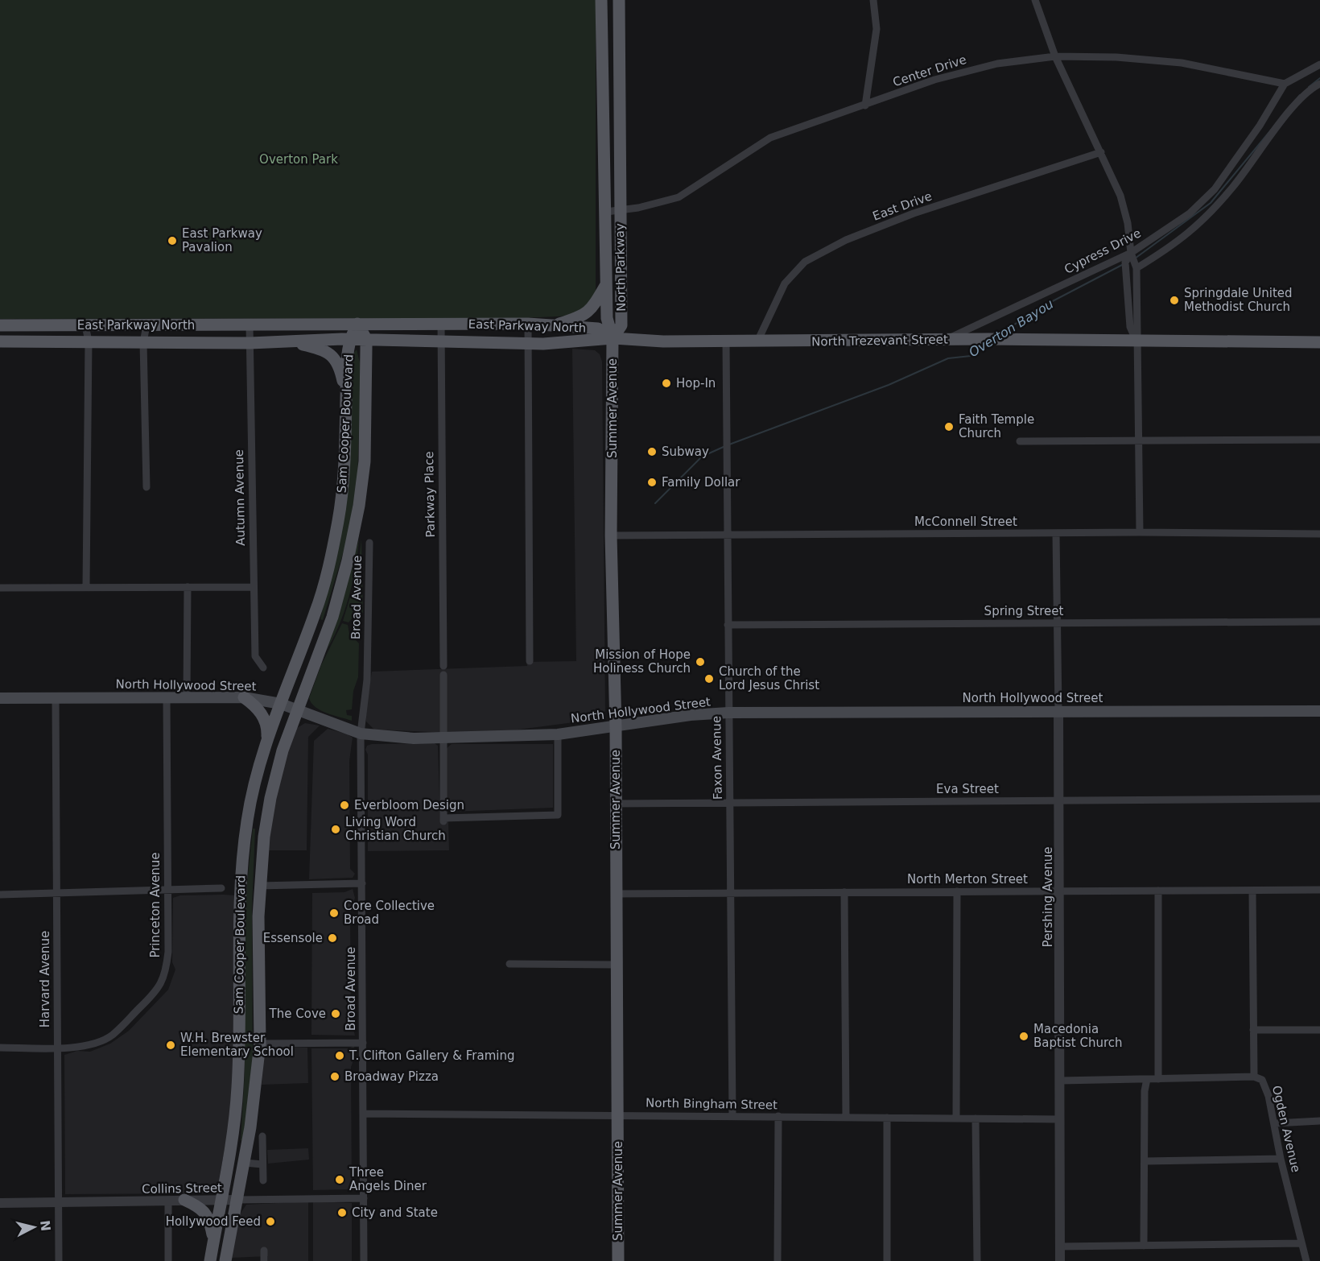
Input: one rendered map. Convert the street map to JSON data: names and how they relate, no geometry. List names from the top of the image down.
{
  "streets": {
    "main road": [
      "North Parkway",
      "East Parkway North",
      "North Trezevant Street",
      "Summer Avenue",
      "Sam Cooper Boulevard",
      "North Hollywood Street"
    ],
    "street": [
      "Center Drive",
      "East Drive",
      "Cypress Drive",
      "Parkway Place",
      "Autumn Avenue",
      "McConnell Street",
      "Broad Avenue",
      "Spring Street",
      "Faxon Avenue",
      "Eva Street",
      "North Merton Street",
      "Pershing Avenue",
      "Princeton Avenue",
      "Harvard Avenue",
      "North Bingham Street",
      "Ogden Avenue",
      "Collins Street"
    ]
  },
  "crossings": [
    ["Center Drive", "Cypress Drive"],
    ["Center Drive", "North Parkway"],
    ["East Drive", "North Trezevant Street"],
    ["Cypress Drive", "North Trezevant Street"],
    ["North Parkway", "East Parkway North"],
    ["North Parkway", "North Trezevant Street"],
    ["North Parkway", "Summer Avenue"],
    ["East Parkway North", "North Trezevant Street"],
    ["East Parkway North", "Summer Avenue"],
    ["East Parkway North", "Sam Cooper Boulevard"],
    ["East Parkway North", "Parkway Place"],
    ["East Parkway North", "Autumn Avenue"],
    ["North Trezevant Street", "Summer Avenue"],
    ["North Trezevant Street", "Faxon Avenue"],
    ["Summer Avenue", "McConnell Street"],
    ["Summer Avenue", "North Hollywood Street"],
    ["Summer Avenue", "Eva Street"],
    ["Summer Avenue", "North Merton Street"],
    ["Summer Avenue", "North Bingham Street"],
    ["Sam Cooper Boulevard", "North Hollywood Street"],
    ["Sam Cooper Boulevard", "Collins Street"],
    ["McConnell Street", "Faxon Avenue"],
    ["McConnell Street", "Pershing Avenue"],
    ["Broad Avenue", "North Hollywood Street"],
    ["Broad Avenue", "North Bingham Street"],
    ["Broad Avenue", "Collins Street"],
    ["Spring Street", "Faxon Avenue"],
    ["Spring Street", "Pershing Avenue"],
    ["North Hollywood Street", "Faxon Avenue"],
    ["North Hollywood Street", "Pershing Avenue"],
    ["North Hollywood Street", "Princeton Avenue"],
    ["North Hollywood Street", "Harvard Avenue"],
    ["Faxon Avenue", "Eva Street"],
    ["Faxon Avenue", "North Merton Street"],
    ["Faxon Avenue", "North Bingham Street"],
    ["Eva Street", "Pershing Avenue"],
    ["North Merton Street", "Pershing Avenue"],
    ["Pershing Avenue", "North Bingham Street"],
    ["Princeton Avenue", "Harvard Avenue"],
    ["Harvard Avenue", "Collins Street"]
  ],
  "water": ["Overton Bayou"],
  "parks": ["Overton Park"],
  "places": [
    "East Parkway Pavalion",
    "Springdale United Methodist Church",
    "Hop-In",
    "Faith Temple Church",
    "Subway",
    "Family Dollar",
    "Mission of Hope Holiness Church",
    "Church of the Lord Jesus Christ",
    "Everbloom Design",
    "Living Word Christian Church",
    "Core Collective Broad",
    "Essensole",
    "The Cove",
    "Macedonia Baptist Church",
    "W.H. Brewster Elementary School",
    "T. Clifton Gallery & Framing",
    "Broadway Pizza",
    "Three Angels Diner",
    "City and State",
    "Hollywood Feed"
  ],
  "north": "right"
}
